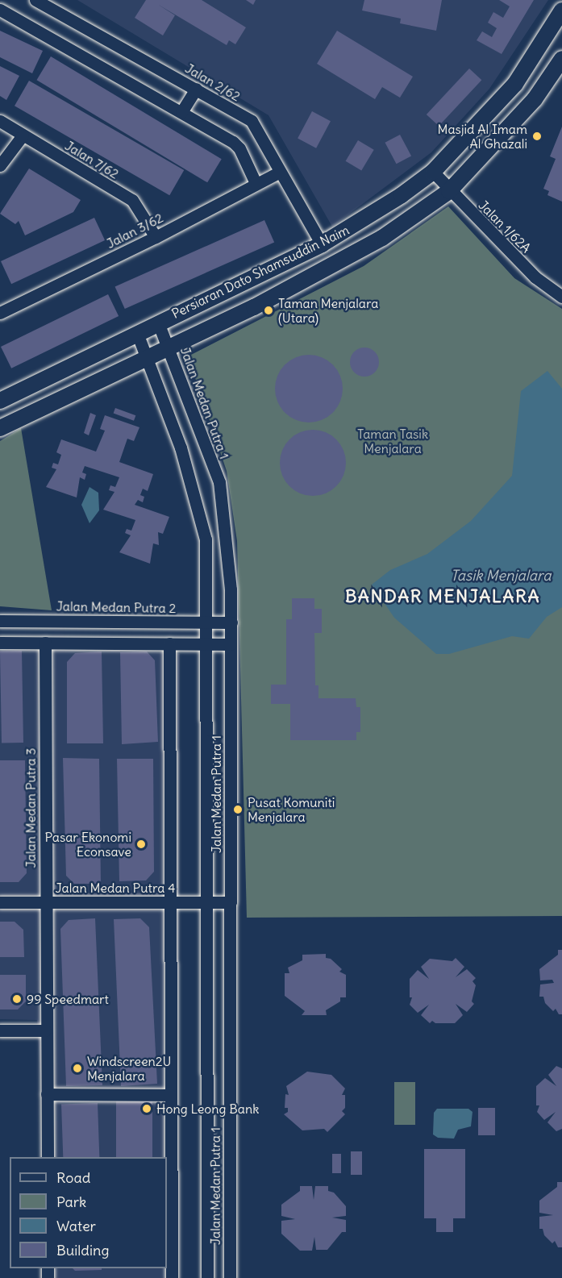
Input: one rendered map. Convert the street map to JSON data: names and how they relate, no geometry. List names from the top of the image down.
{
  "streets": {
    "main road": ["Persiaran Dato Shamsuddin Naim"],
    "street": [
      "Jalan 2/62",
      "Jalan 7/62",
      "Jalan 1/62A",
      "Jalan 3/62",
      "Jalan Medan Putra 1",
      "Jalan Medan Putra 2",
      "Jalan Medan Putra 3",
      "Jalan Medan Putra 4"
    ]
  },
  "crossings": [
    ["Jalan 2/62", "Jalan 3/62"],
    ["Jalan 2/62", "Persiaran Dato Shamsuddin Naim"],
    ["Jalan 7/62", "Jalan 3/62"],
    ["Jalan 1/62A", "Persiaran Dato Shamsuddin Naim"],
    ["Persiaran Dato Shamsuddin Naim", "Jalan Medan Putra 1"],
    ["Jalan Medan Putra 1", "Jalan Medan Putra 2"],
    ["Jalan Medan Putra 1", "Jalan Medan Putra 4"],
    ["Jalan Medan Putra 3", "Jalan Medan Putra 4"]
  ],
  "districts": ["BANDAR MENJALARA"],
  "water": ["Tasik Menjalara"],
  "parks": ["Taman Tasik Menjalara"],
  "places": [
    "Masjid Al Imam Al Ghazali",
    "Taman Menjalara (Utara)",
    "Pusat Komuniti Menjalara",
    "Pasar Ekonomi Econsave",
    "99 Speedmart",
    "Windscreen2U Menjalara",
    "Hong Leong Bank"
  ],
  "legend": [
    "Road",
    "Park",
    "Water",
    "Building"
  ]
}
